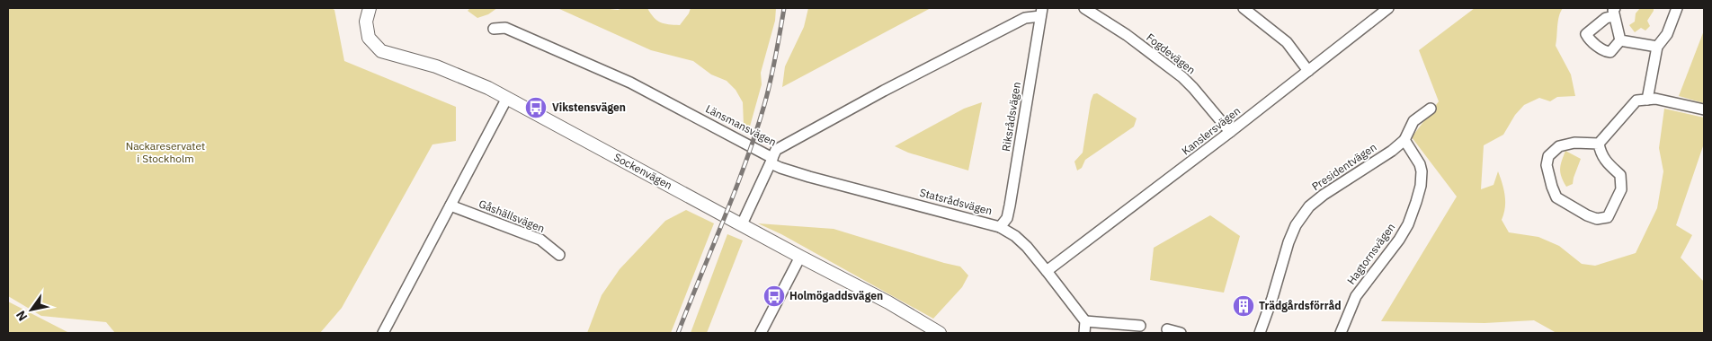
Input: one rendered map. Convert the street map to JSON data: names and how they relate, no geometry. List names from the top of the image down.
{
  "streets": {
    "street": [
      "Fogdevägen",
      "Riksrådsvägen",
      "Länsmansvägen",
      "Kanslersvägen",
      "Presidentvägen",
      "Sockenvägen",
      "Statsrådsvägen",
      "Gåshällsvägen",
      "Hagtornsvägen"
    ]
  },
  "crossings": [
    ["Fogdevägen", "Kanslersvägen"],
    ["Riksrådsvägen", "Länsmansvägen"],
    ["Riksrådsvägen", "Statsrådsvägen"],
    ["Länsmansvägen", "Statsrådsvägen"],
    ["Kanslersvägen", "Statsrådsvägen"],
    ["Presidentvägen", "Hagtornsvägen"]
  ],
  "parks": ["Nackareservatet i Stockholm"],
  "places": {
    "bus stop": ["Vikstensvägen", "Holmögaddsvägen"],
    "building": ["Trädgårdsförråd"]
  },
  "north": "bottom left"
}
